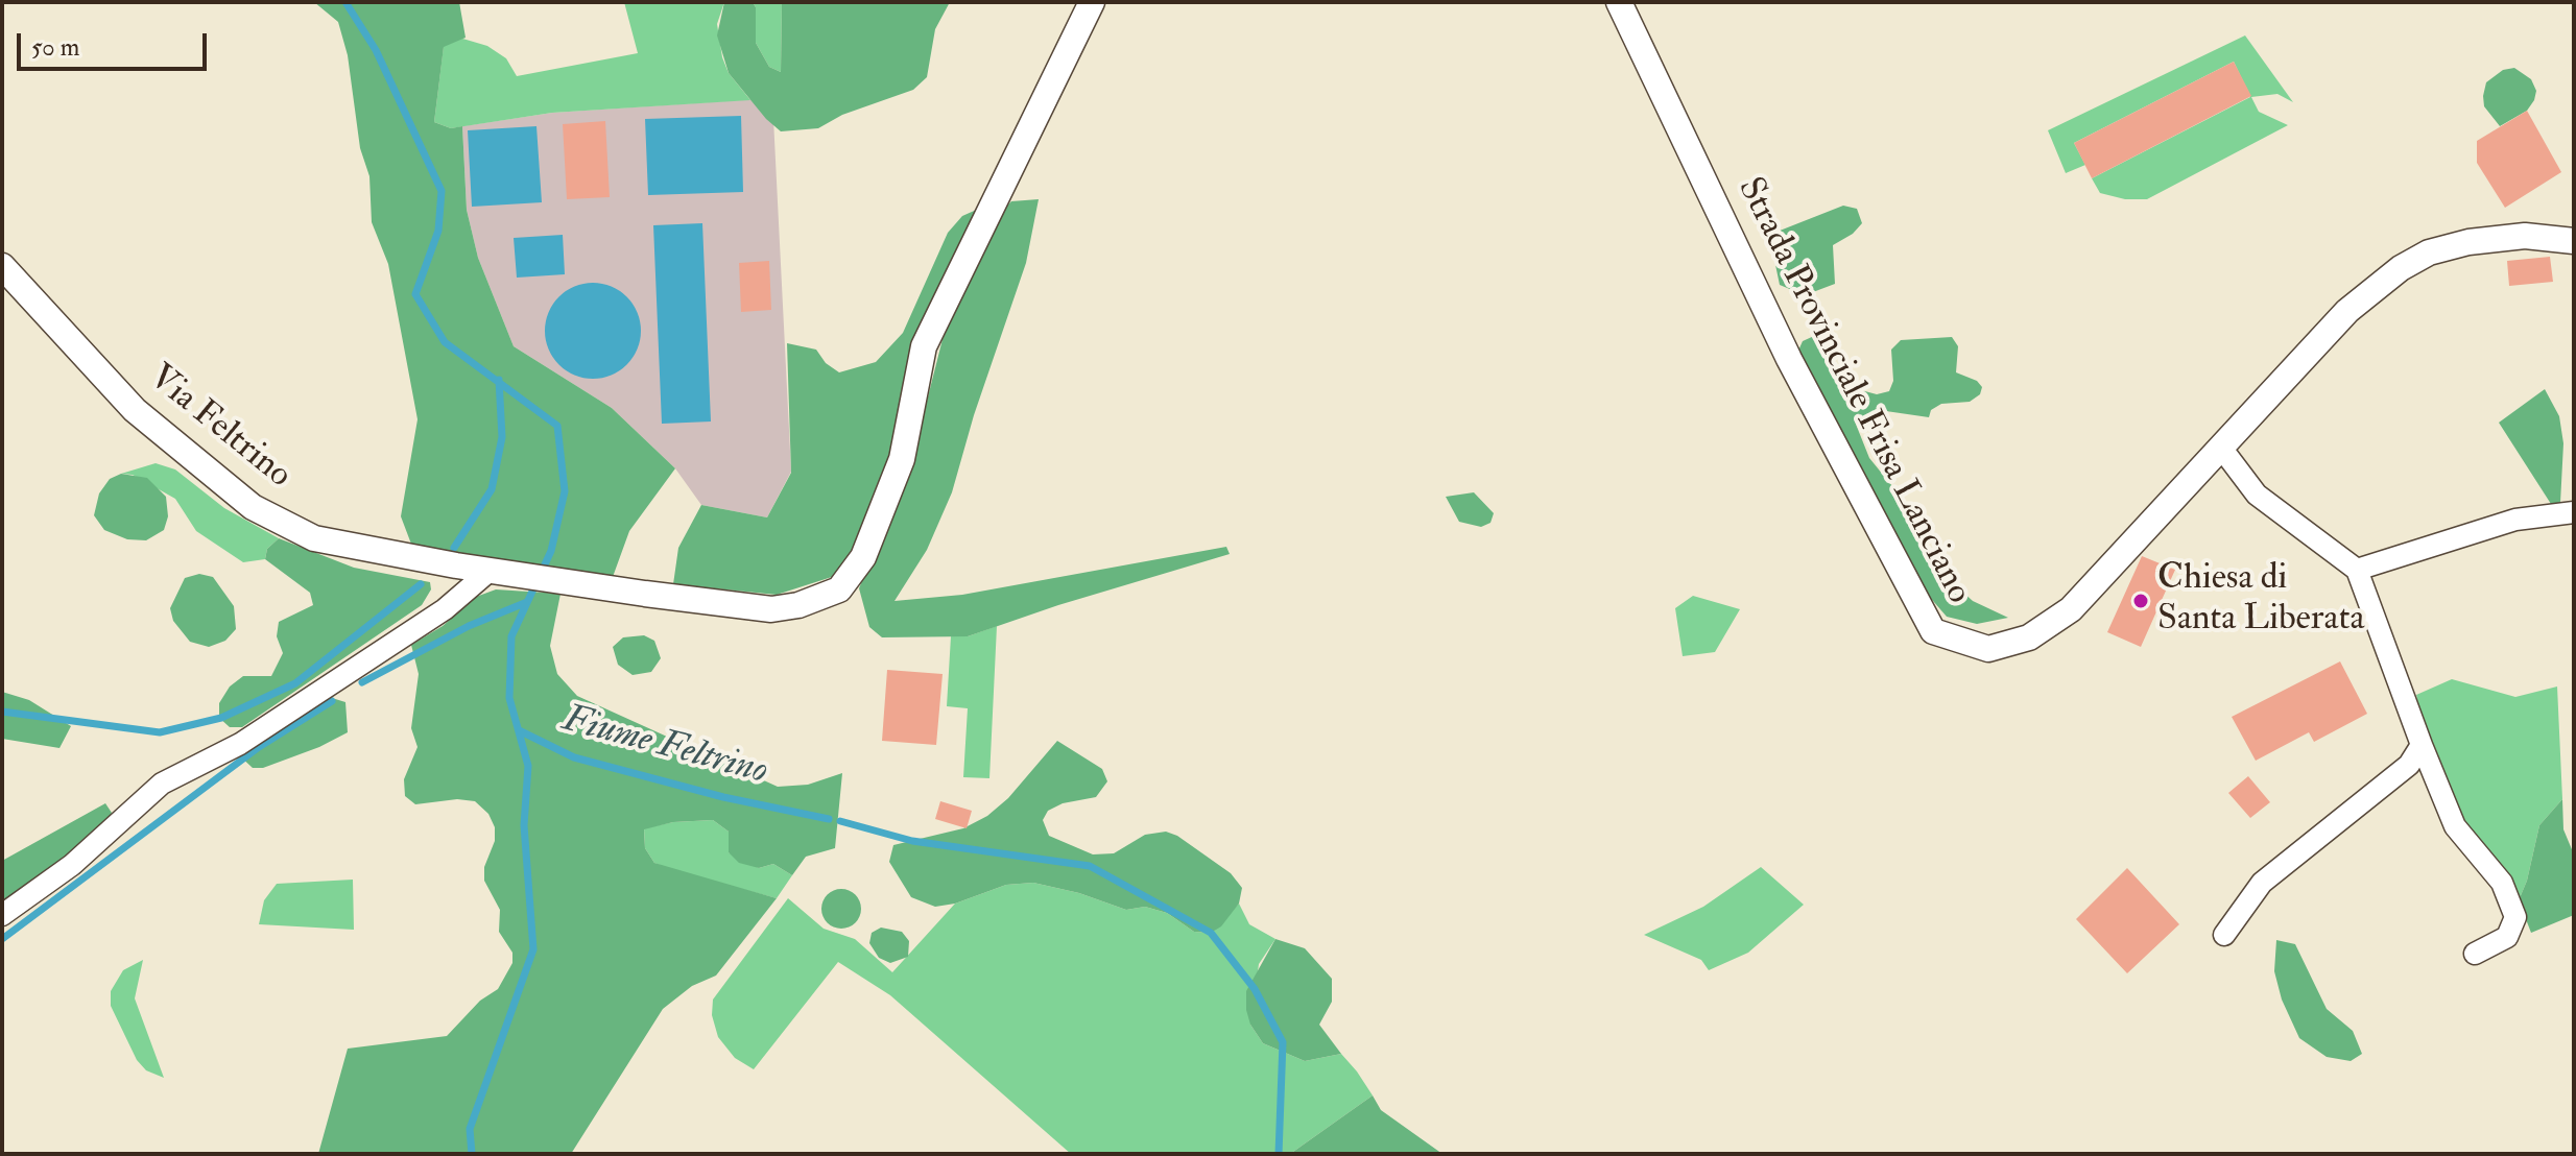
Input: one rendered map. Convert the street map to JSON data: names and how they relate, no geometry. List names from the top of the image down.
{
  "streets": {
    "street": ["Strada Provinciale Frisa Lanciano", "Via Feltrino"]
  },
  "water": ["Fiume Feltrino"],
  "places": ["Chiesa di Santa Liberata"],
  "scale_bar": "50 m"
}
